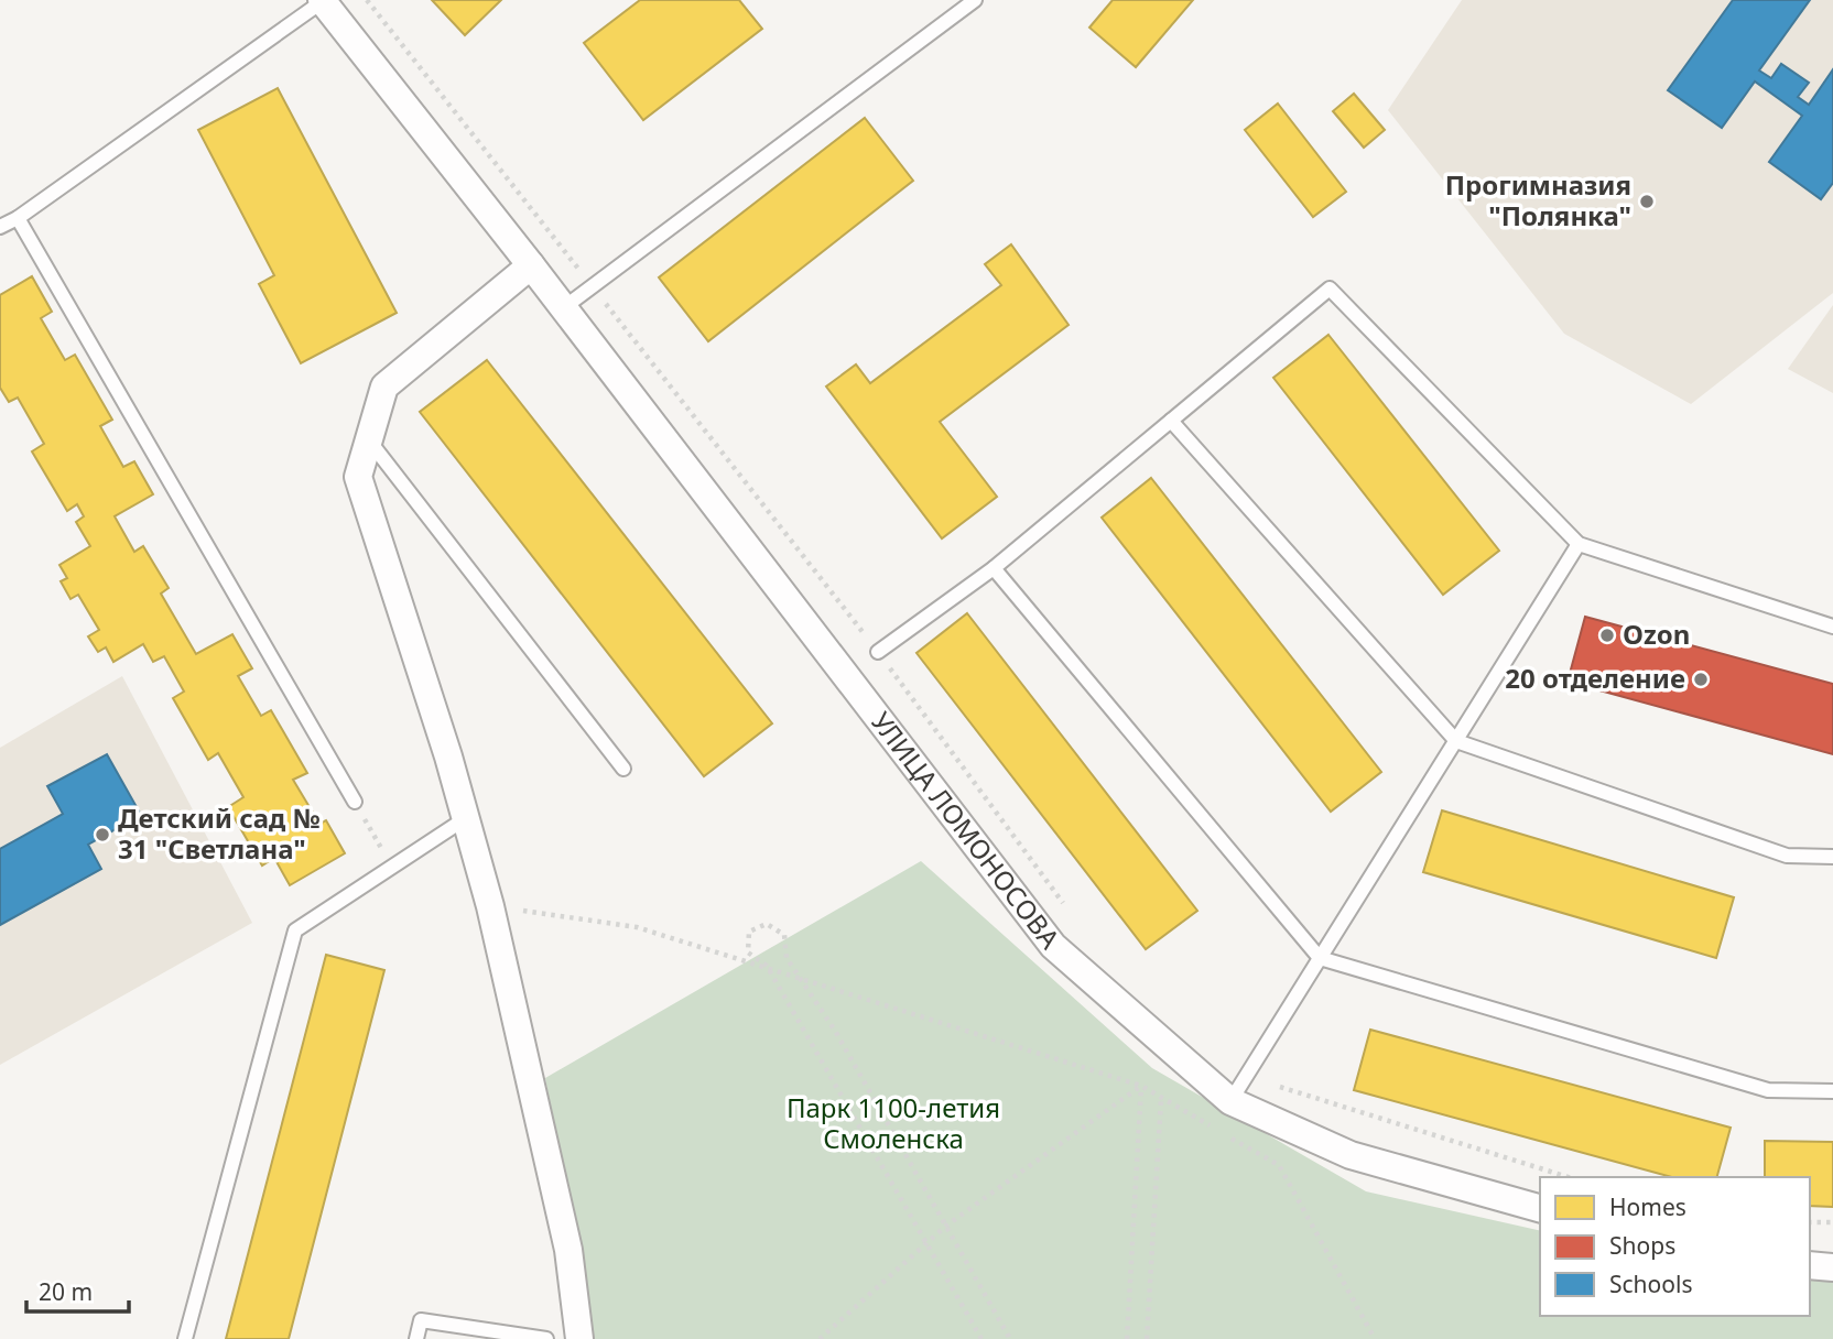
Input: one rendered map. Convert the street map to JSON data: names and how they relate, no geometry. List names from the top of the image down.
{
  "streets": {
    "street": ["УЛИЦА ЛОМОНОСОВА"]
  },
  "parks": ["Парк 1100-летия Смоленска"],
  "places": [
    "Прогимназия \"Полянка\"",
    "Ozon",
    "20 отделение",
    "Детский сад № 31 \"Светлана\""
  ],
  "legend": ["Homes", "Shops", "Schools"],
  "scale_bar": "20 m"
}
